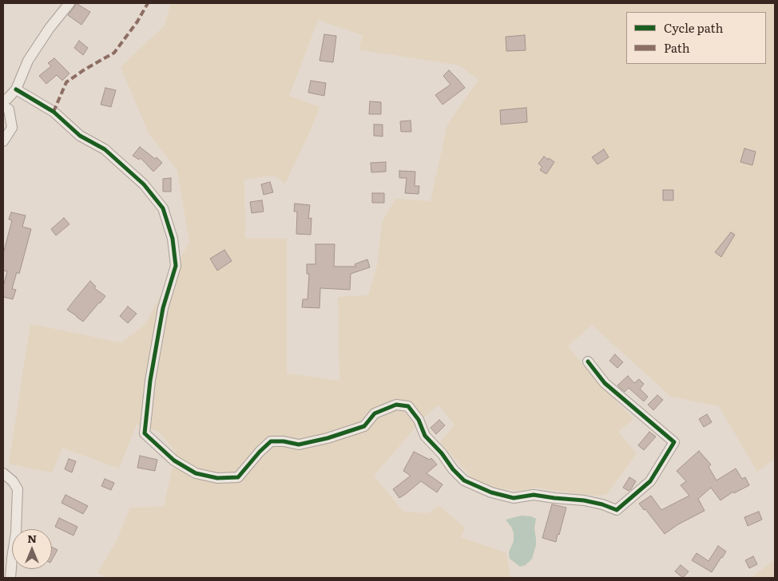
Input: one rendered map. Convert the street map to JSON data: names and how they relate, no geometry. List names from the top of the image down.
{
  "legend": ["Cycle path", "Path"],
  "north": "top"
}
